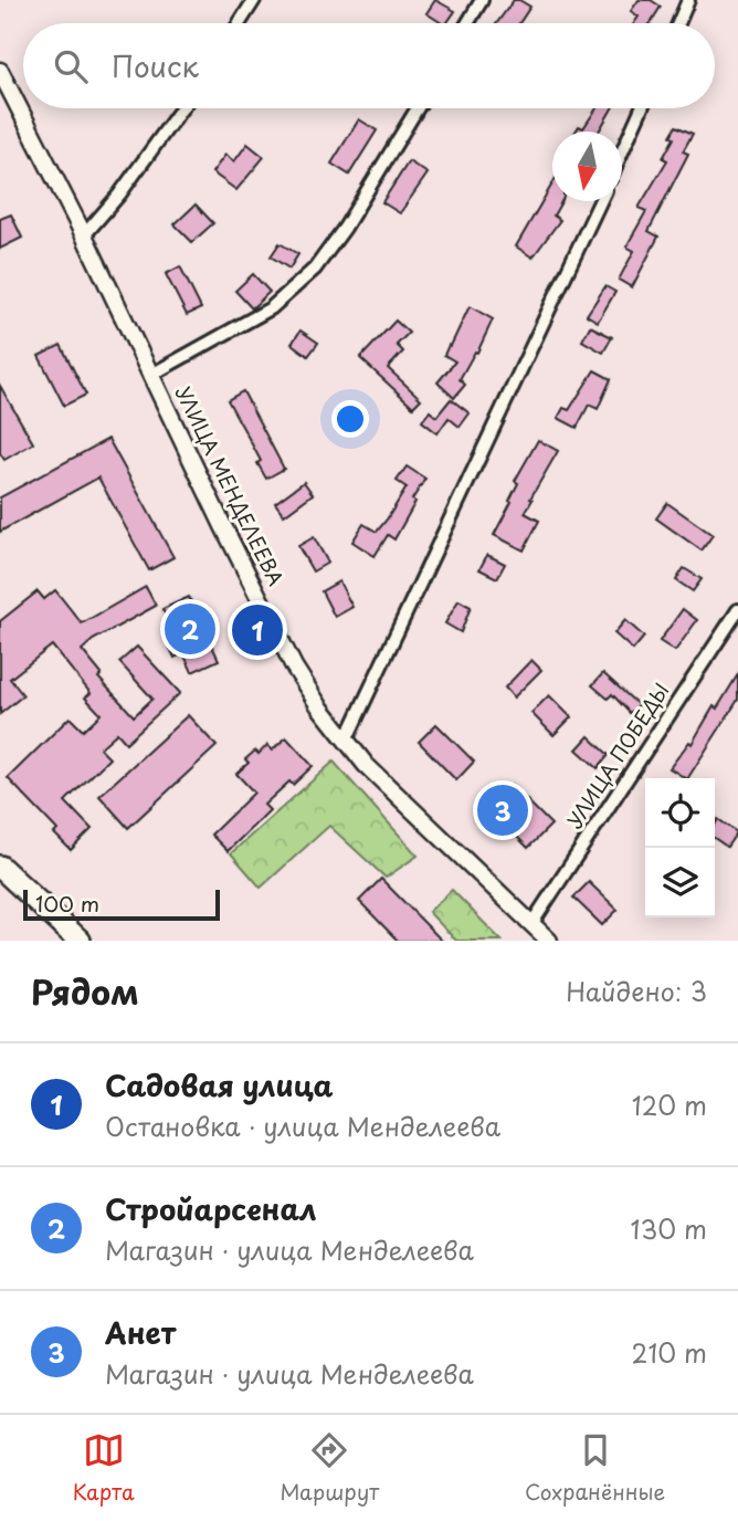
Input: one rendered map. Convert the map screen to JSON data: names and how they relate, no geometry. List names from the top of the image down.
{
  "streets": {
    "main road": ["УЛИЦА МЕНДЕЛЕЕВА"],
    "street": ["УЛИЦА ПОБЕДЫ"]
  },
  "crossings": [
    ["УЛИЦА МЕНДЕЛЕЕВА", "УЛИЦА ПОБЕДЫ"]
  ],
  "scale_bar": "100 m",
  "north": "bottom",
  "page": {
    "search": "Поиск",
    "pins": ["2", "1", "3"],
    "scale": "100 m",
    "heading": ["Рядом", "Найдено: 3"],
    "list": [
      {
        "mark": "1",
        "name": "Садовая улица",
        "note": "Остановка · улица Менделеева",
        "value": "120 m"
      },
      {
        "mark": "2",
        "name": "Стройарсенал",
        "note": "Магазин · улица Менделеева",
        "value": "130 m"
      },
      {
        "mark": "3",
        "name": "Анет",
        "note": "Магазин · улица Менделеева",
        "value": "210 m"
      }
    ],
    "nav": ["Карта", "Маршрут", "Сохранённые"]
  }
}
